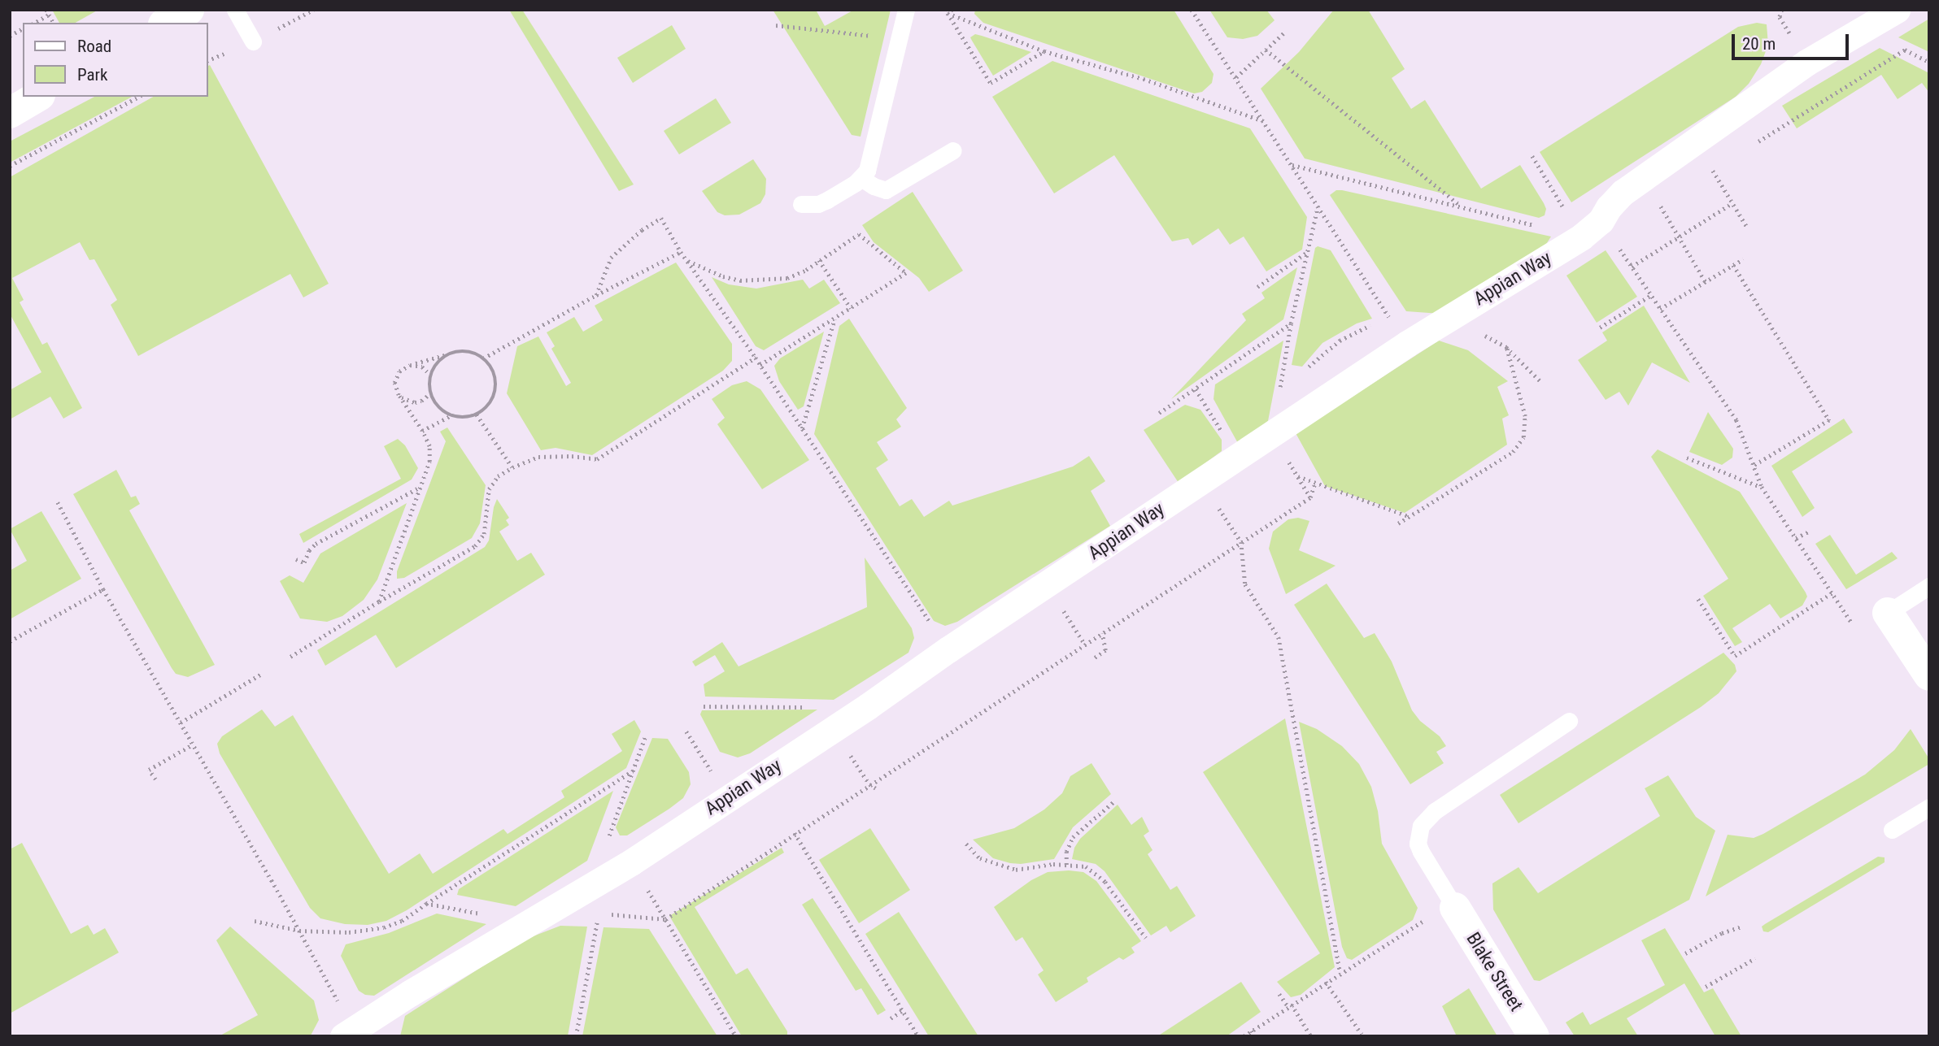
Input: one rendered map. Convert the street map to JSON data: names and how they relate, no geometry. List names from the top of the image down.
{
  "streets": {
    "street": ["Appian Way", "Blake Street"]
  },
  "legend": ["Road", "Park"],
  "scale_bar": "20 m"
}
